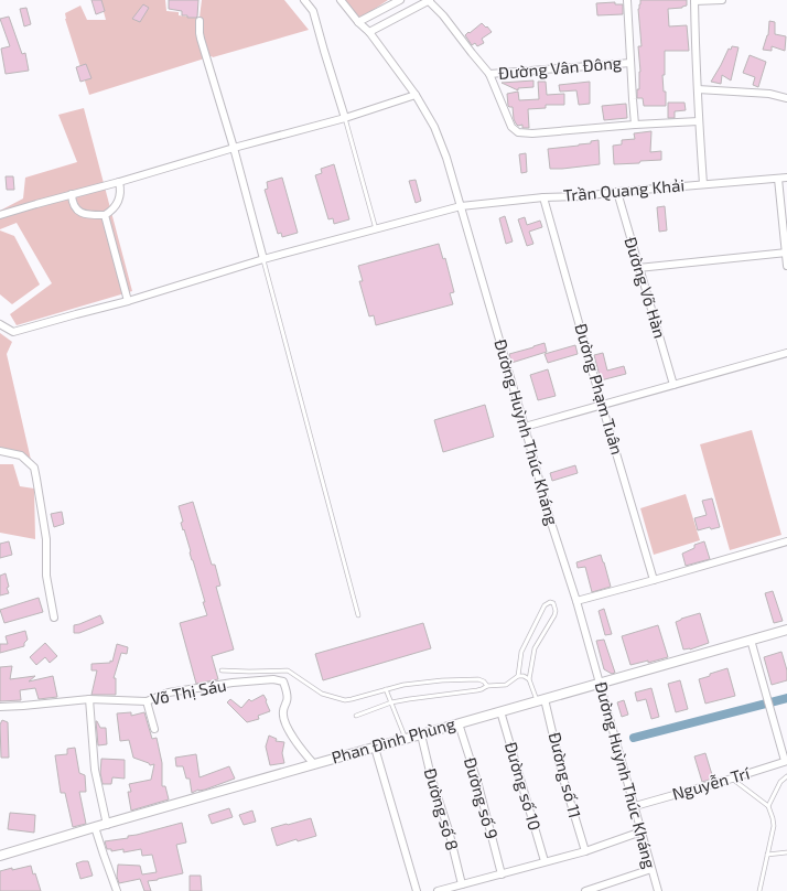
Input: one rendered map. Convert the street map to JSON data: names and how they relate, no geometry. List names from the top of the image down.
{
  "streets": {
    "street": [
      "Đường Vân Đông",
      "Trần Quang Khải",
      "Đường Võ Hàn",
      "Đường Phạm Tuân",
      "Đường Huỳnh Thúc Kháng",
      "Võ Thị Sáu",
      "Phan Đình Phùng",
      "Đường số 11",
      "Nguyễn Trí",
      "Đường số 10",
      "Đường số 9",
      "Đường số 8"
    ]
  },
  "crossings": [
    ["Trần Quang Khải", "Đường Võ Hàn"],
    ["Trần Quang Khải", "Đường Phạm Tuân"],
    ["Trần Quang Khải", "Đường Huỳnh Thúc Kháng"],
    ["Đường Huỳnh Thúc Kháng", "Phan Đình Phùng"],
    ["Đường Huỳnh Thúc Kháng", "Nguyễn Trí"],
    ["Võ Thị Sáu", "Phan Đình Phùng"],
    ["Phan Đình Phùng", "Đường số 11"],
    ["Phan Đình Phùng", "Đường số 10"],
    ["Phan Đình Phùng", "Đường số 9"],
    ["Phan Đình Phùng", "Đường số 8"]
  ]
}
